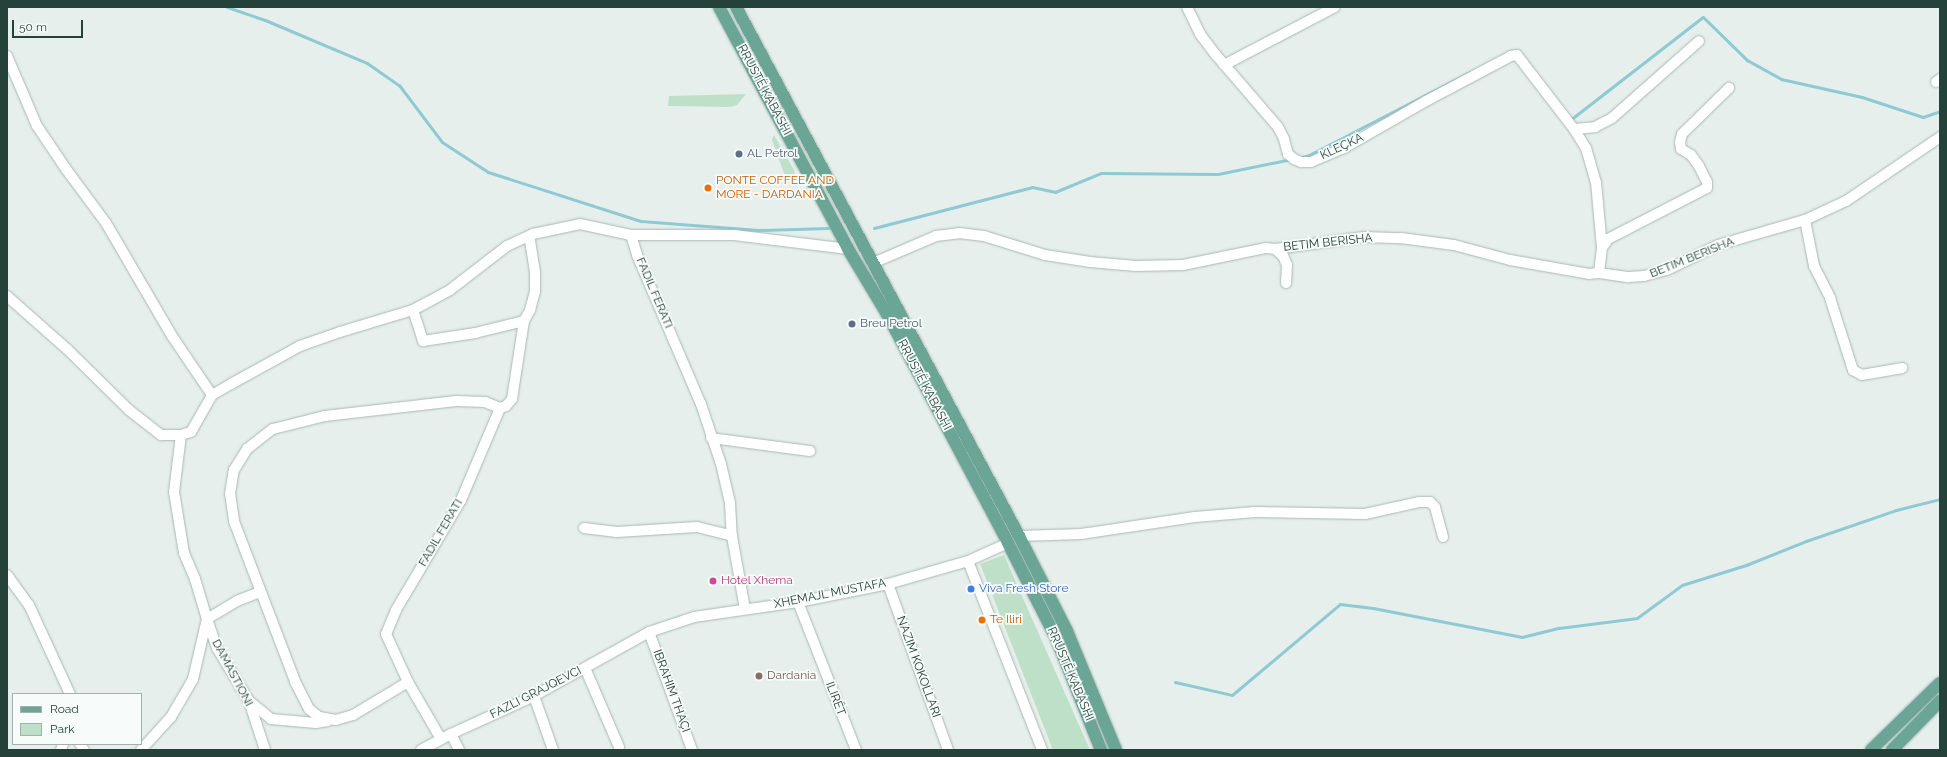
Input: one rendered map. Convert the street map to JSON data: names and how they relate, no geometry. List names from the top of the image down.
{
  "streets": {
    "main road": ["RRUSTË KABASHI"],
    "street": [
      "KLEÇKA",
      "BETIM BERISHA",
      "FADIL FERATI",
      "XHEMAJL MUSTAFA",
      "NAZIM KOKOLLARI",
      "DAMASTIONI",
      "IBRAHIM THAÇI",
      "FAZLI GRAJQEVCI",
      "ILIRËT"
    ]
  },
  "crossings": [
    ["RRUSTË KABASHI", "BETIM BERISHA"],
    ["RRUSTË KABASHI", "XHEMAJL MUSTAFA"],
    ["FADIL FERATI", "XHEMAJL MUSTAFA"],
    ["FADIL FERATI", "FAZLI GRAJQEVCI"],
    ["XHEMAJL MUSTAFA", "NAZIM KOKOLLARI"],
    ["XHEMAJL MUSTAFA", "IBRAHIM THAÇI"],
    ["XHEMAJL MUSTAFA", "FAZLI GRAJQEVCI"],
    ["XHEMAJL MUSTAFA", "ILIRËT"],
    ["IBRAHIM THAÇI", "FAZLI GRAJQEVCI"]
  ],
  "places": [
    "AL Petrol",
    "PONTE COFFEE AND MORE - DARDANIA",
    "Breu Petrol",
    "Hotel Xhema",
    "Viva Fresh Store",
    "Te Iliri",
    "Dardania"
  ],
  "legend": ["Road", "Park"],
  "scale_bar": "50 m"
}
